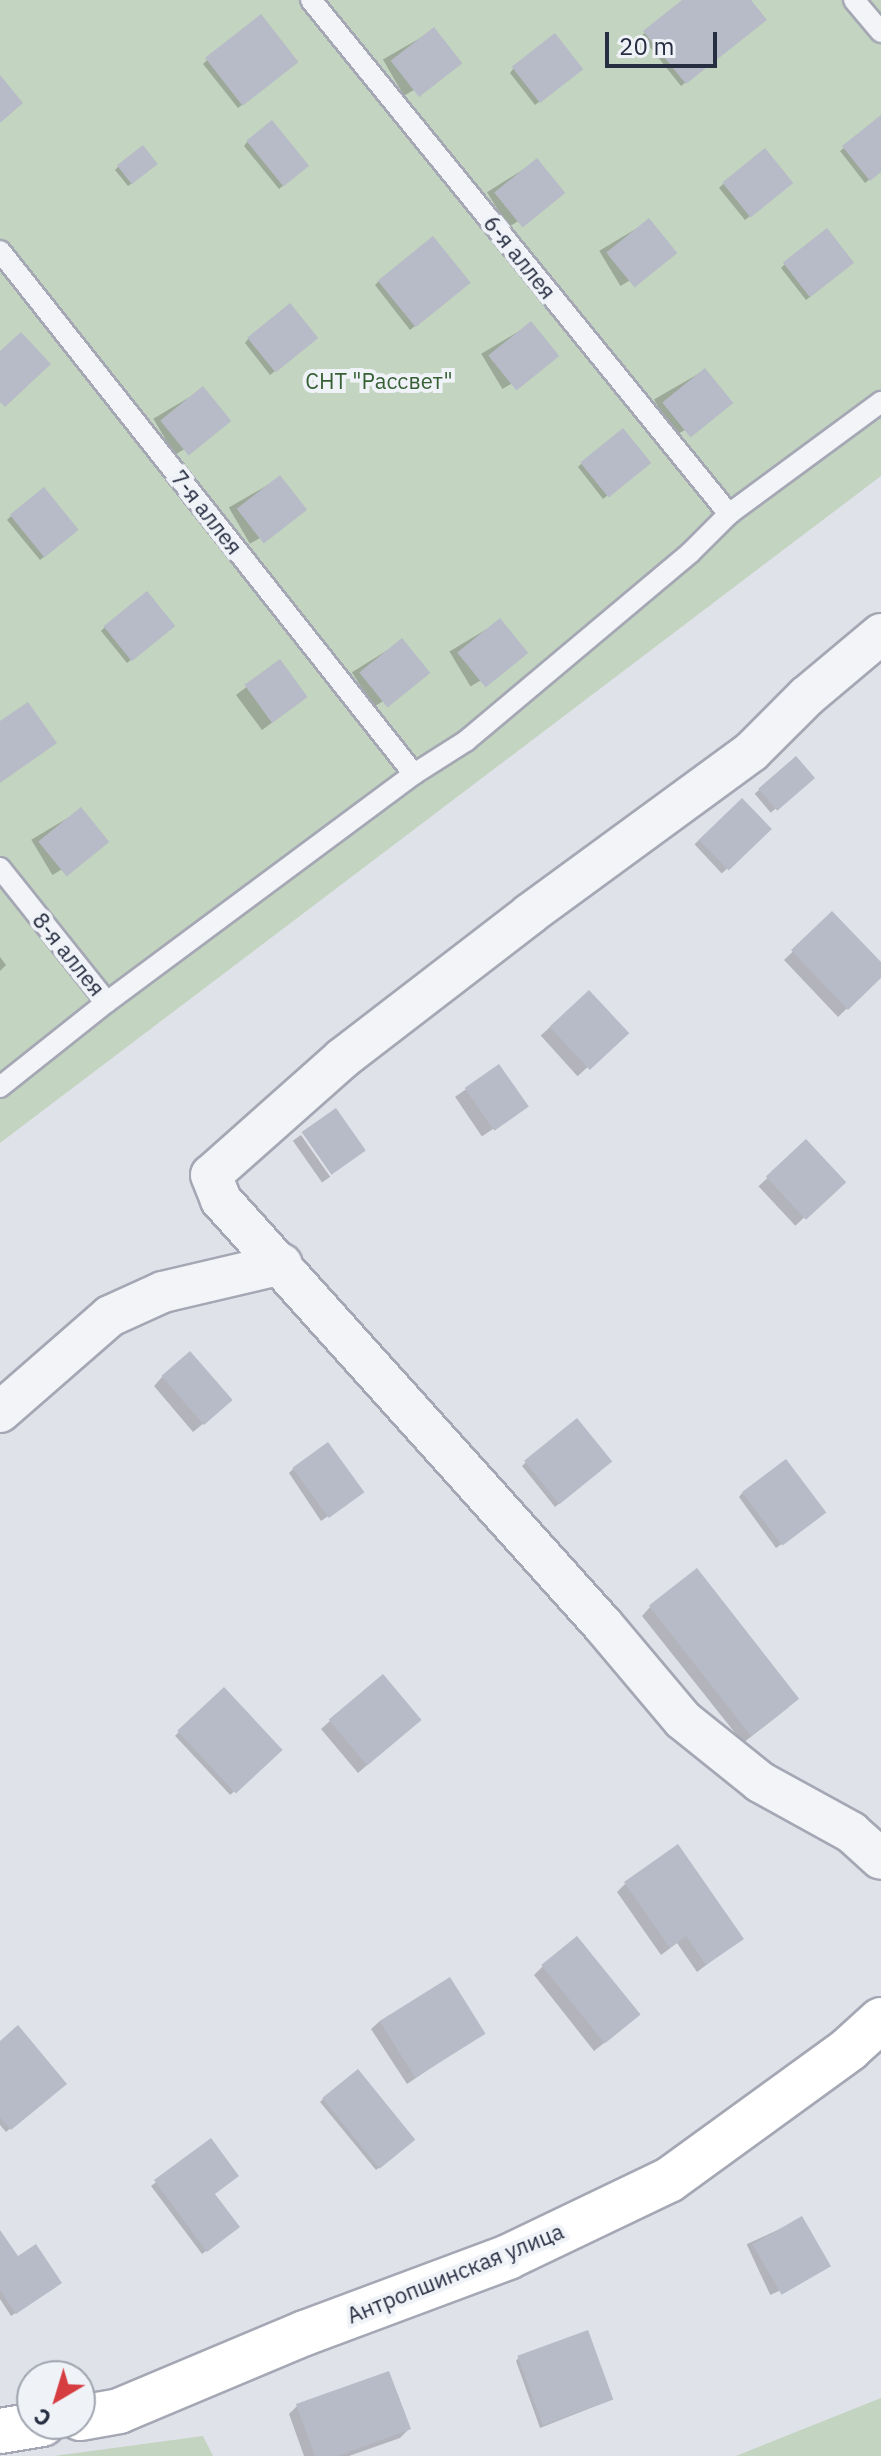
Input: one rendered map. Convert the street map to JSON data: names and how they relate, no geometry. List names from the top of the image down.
{
  "streets": {
    "street": ["Антропшинская улица"],
    "lane": ["6-я аллея", "7-я аллея", "8-я аллея"]
  },
  "parks": ["СНТ \"Рассвет\""],
  "scale_bar": "20 m",
  "north": "bottom left"
}
